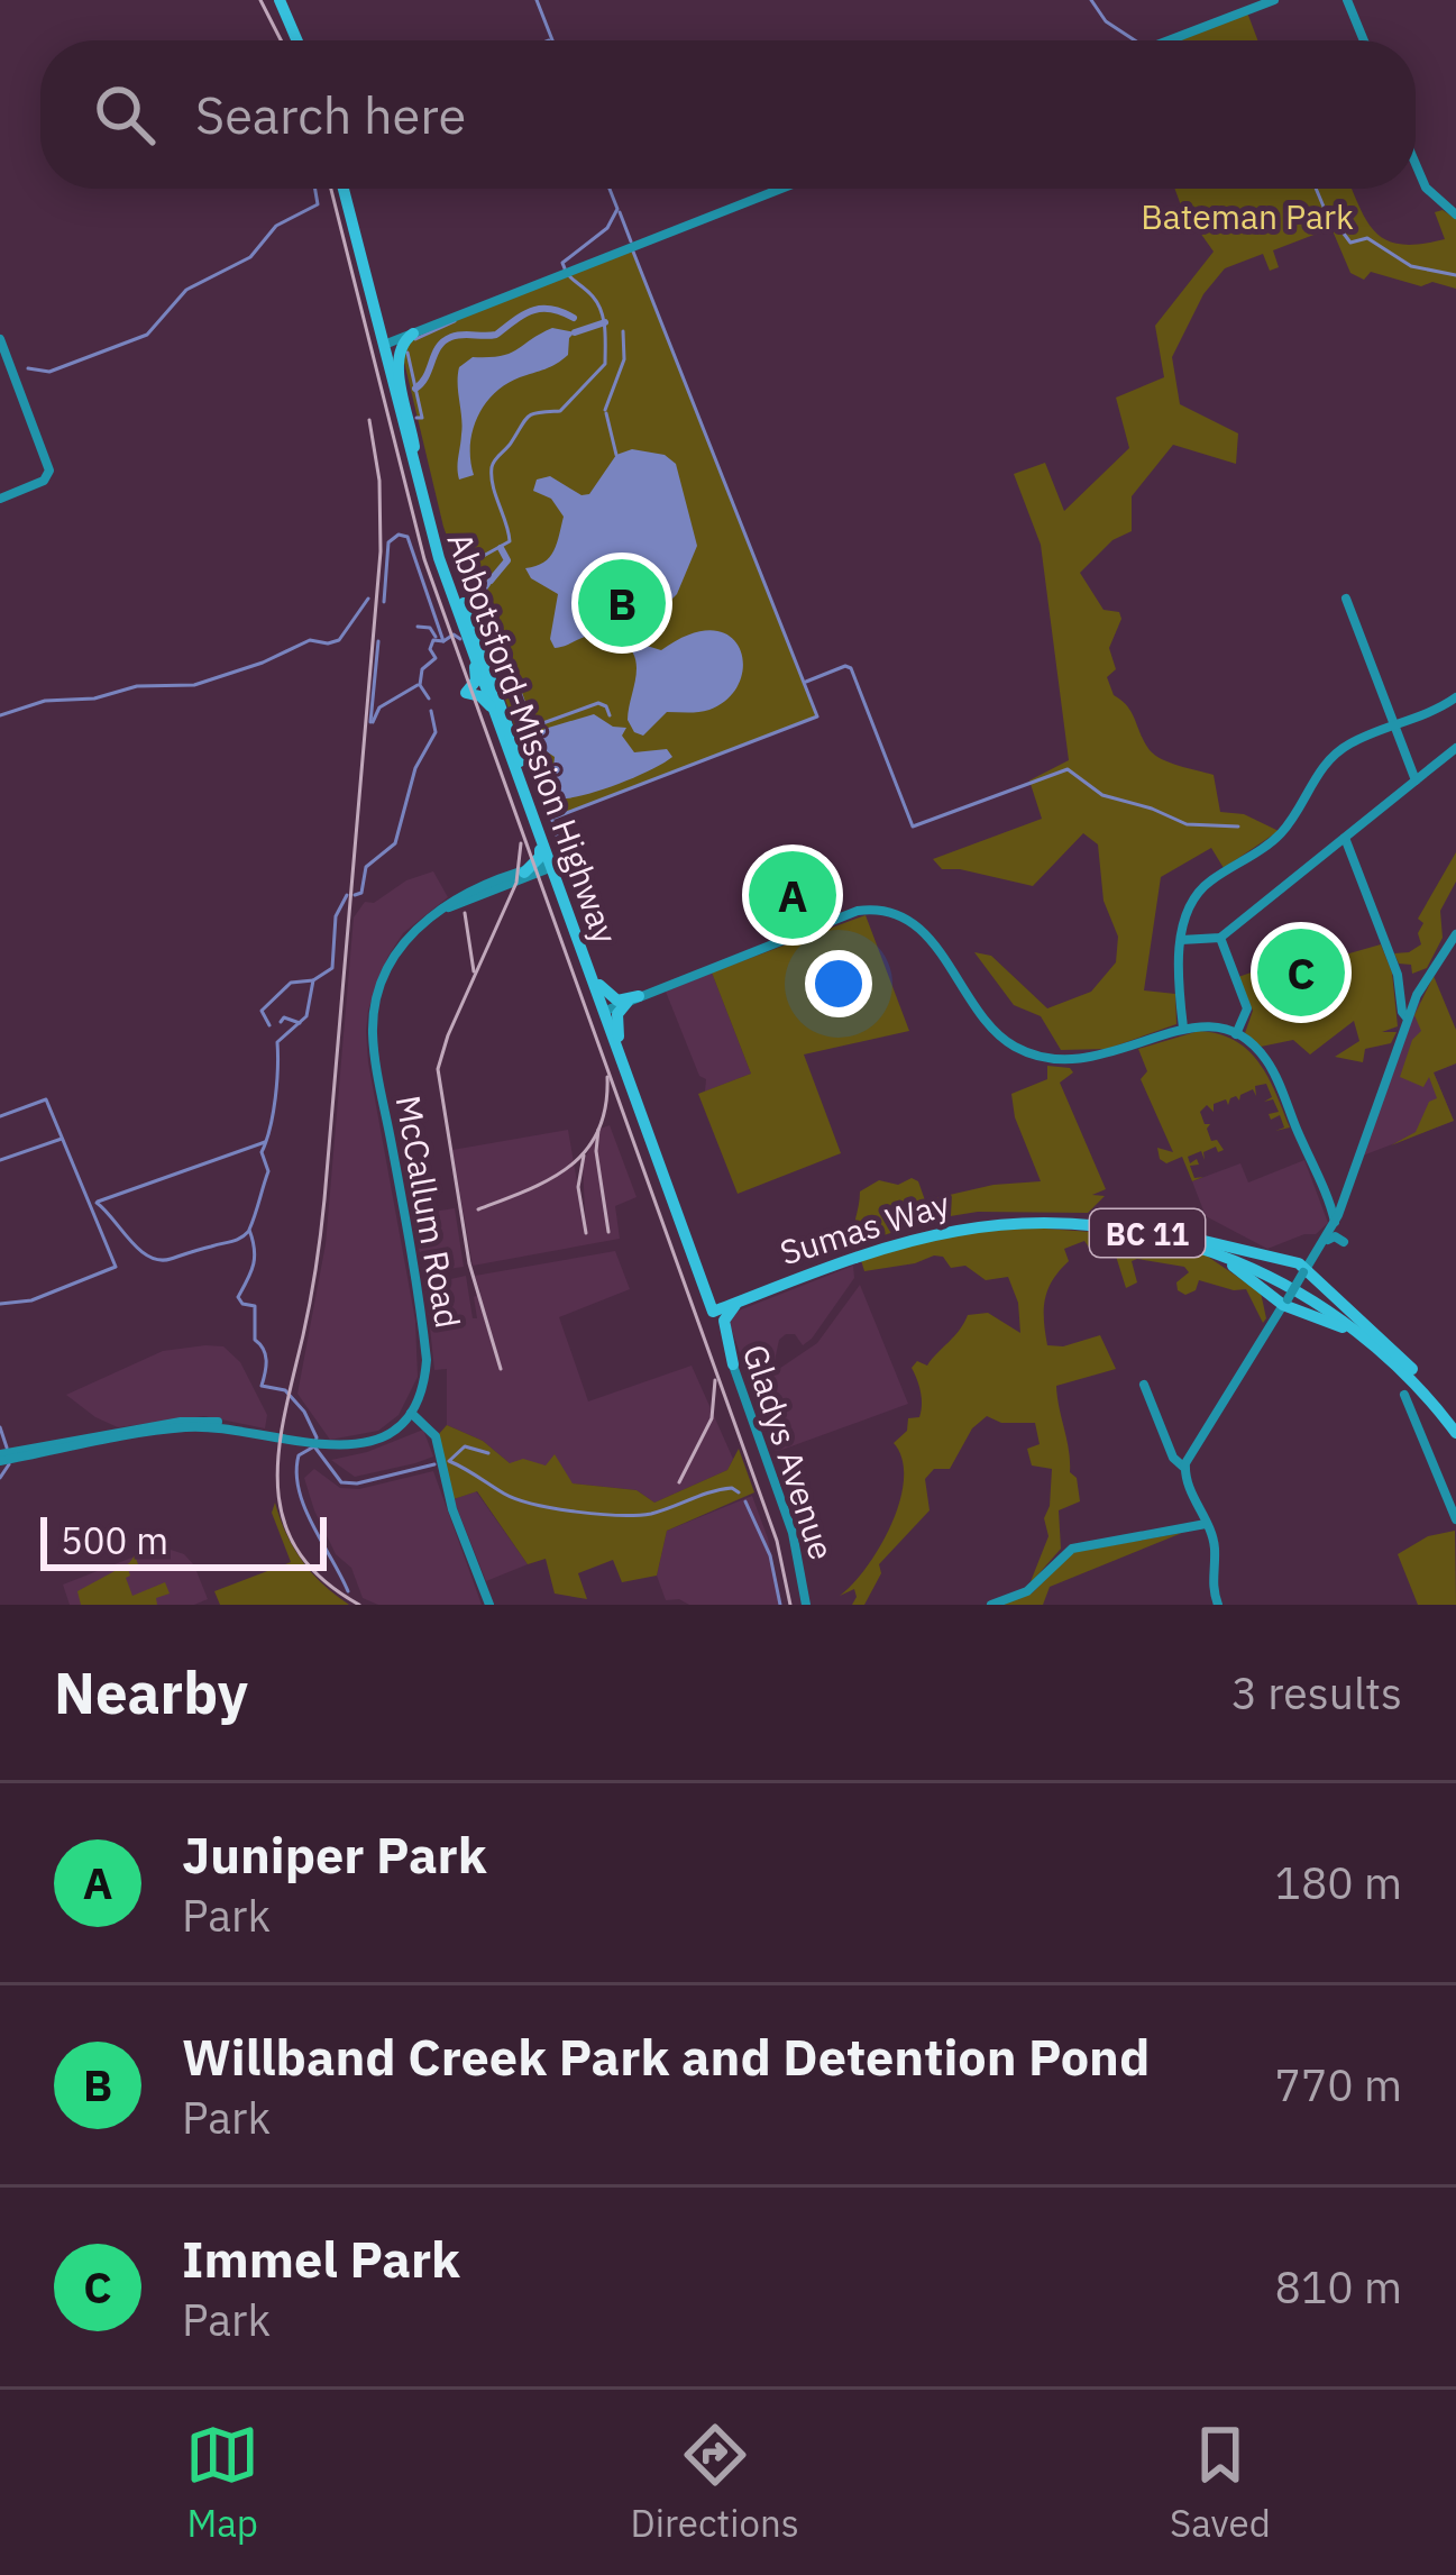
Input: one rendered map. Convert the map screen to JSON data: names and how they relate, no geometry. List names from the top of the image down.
{
  "streets": {
    "highway": ["Abbotsford-Mission Highway", "Sumas Way", "BC 11"],
    "street": ["McCallum Road", "Gladys Avenue"]
  },
  "crossings": [
    ["Abbotsford-Mission Highway", "McCallum Road"],
    ["Abbotsford-Mission Highway", "Sumas Way"],
    ["Abbotsford-Mission Highway", "Gladys Avenue"],
    ["Sumas Way", "Gladys Avenue"]
  ],
  "parks": ["Bateman Park"],
  "scale_bar": "500 m",
  "page": {
    "search": "Search here",
    "pins": ["B", "A", "C"],
    "scale": "500 m",
    "heading": ["Nearby", "3 results"],
    "list": [
      {
        "mark": "A",
        "name": "Juniper Park",
        "note": "Park",
        "value": "180 m"
      },
      {
        "mark": "B",
        "name": "Willband Creek Park and Detention Pond",
        "note": "Park",
        "value": "770 m"
      },
      {
        "mark": "C",
        "name": "Immel Park",
        "note": "Park",
        "value": "810 m"
      }
    ],
    "nav": ["Map", "Directions", "Saved"]
  }
}
